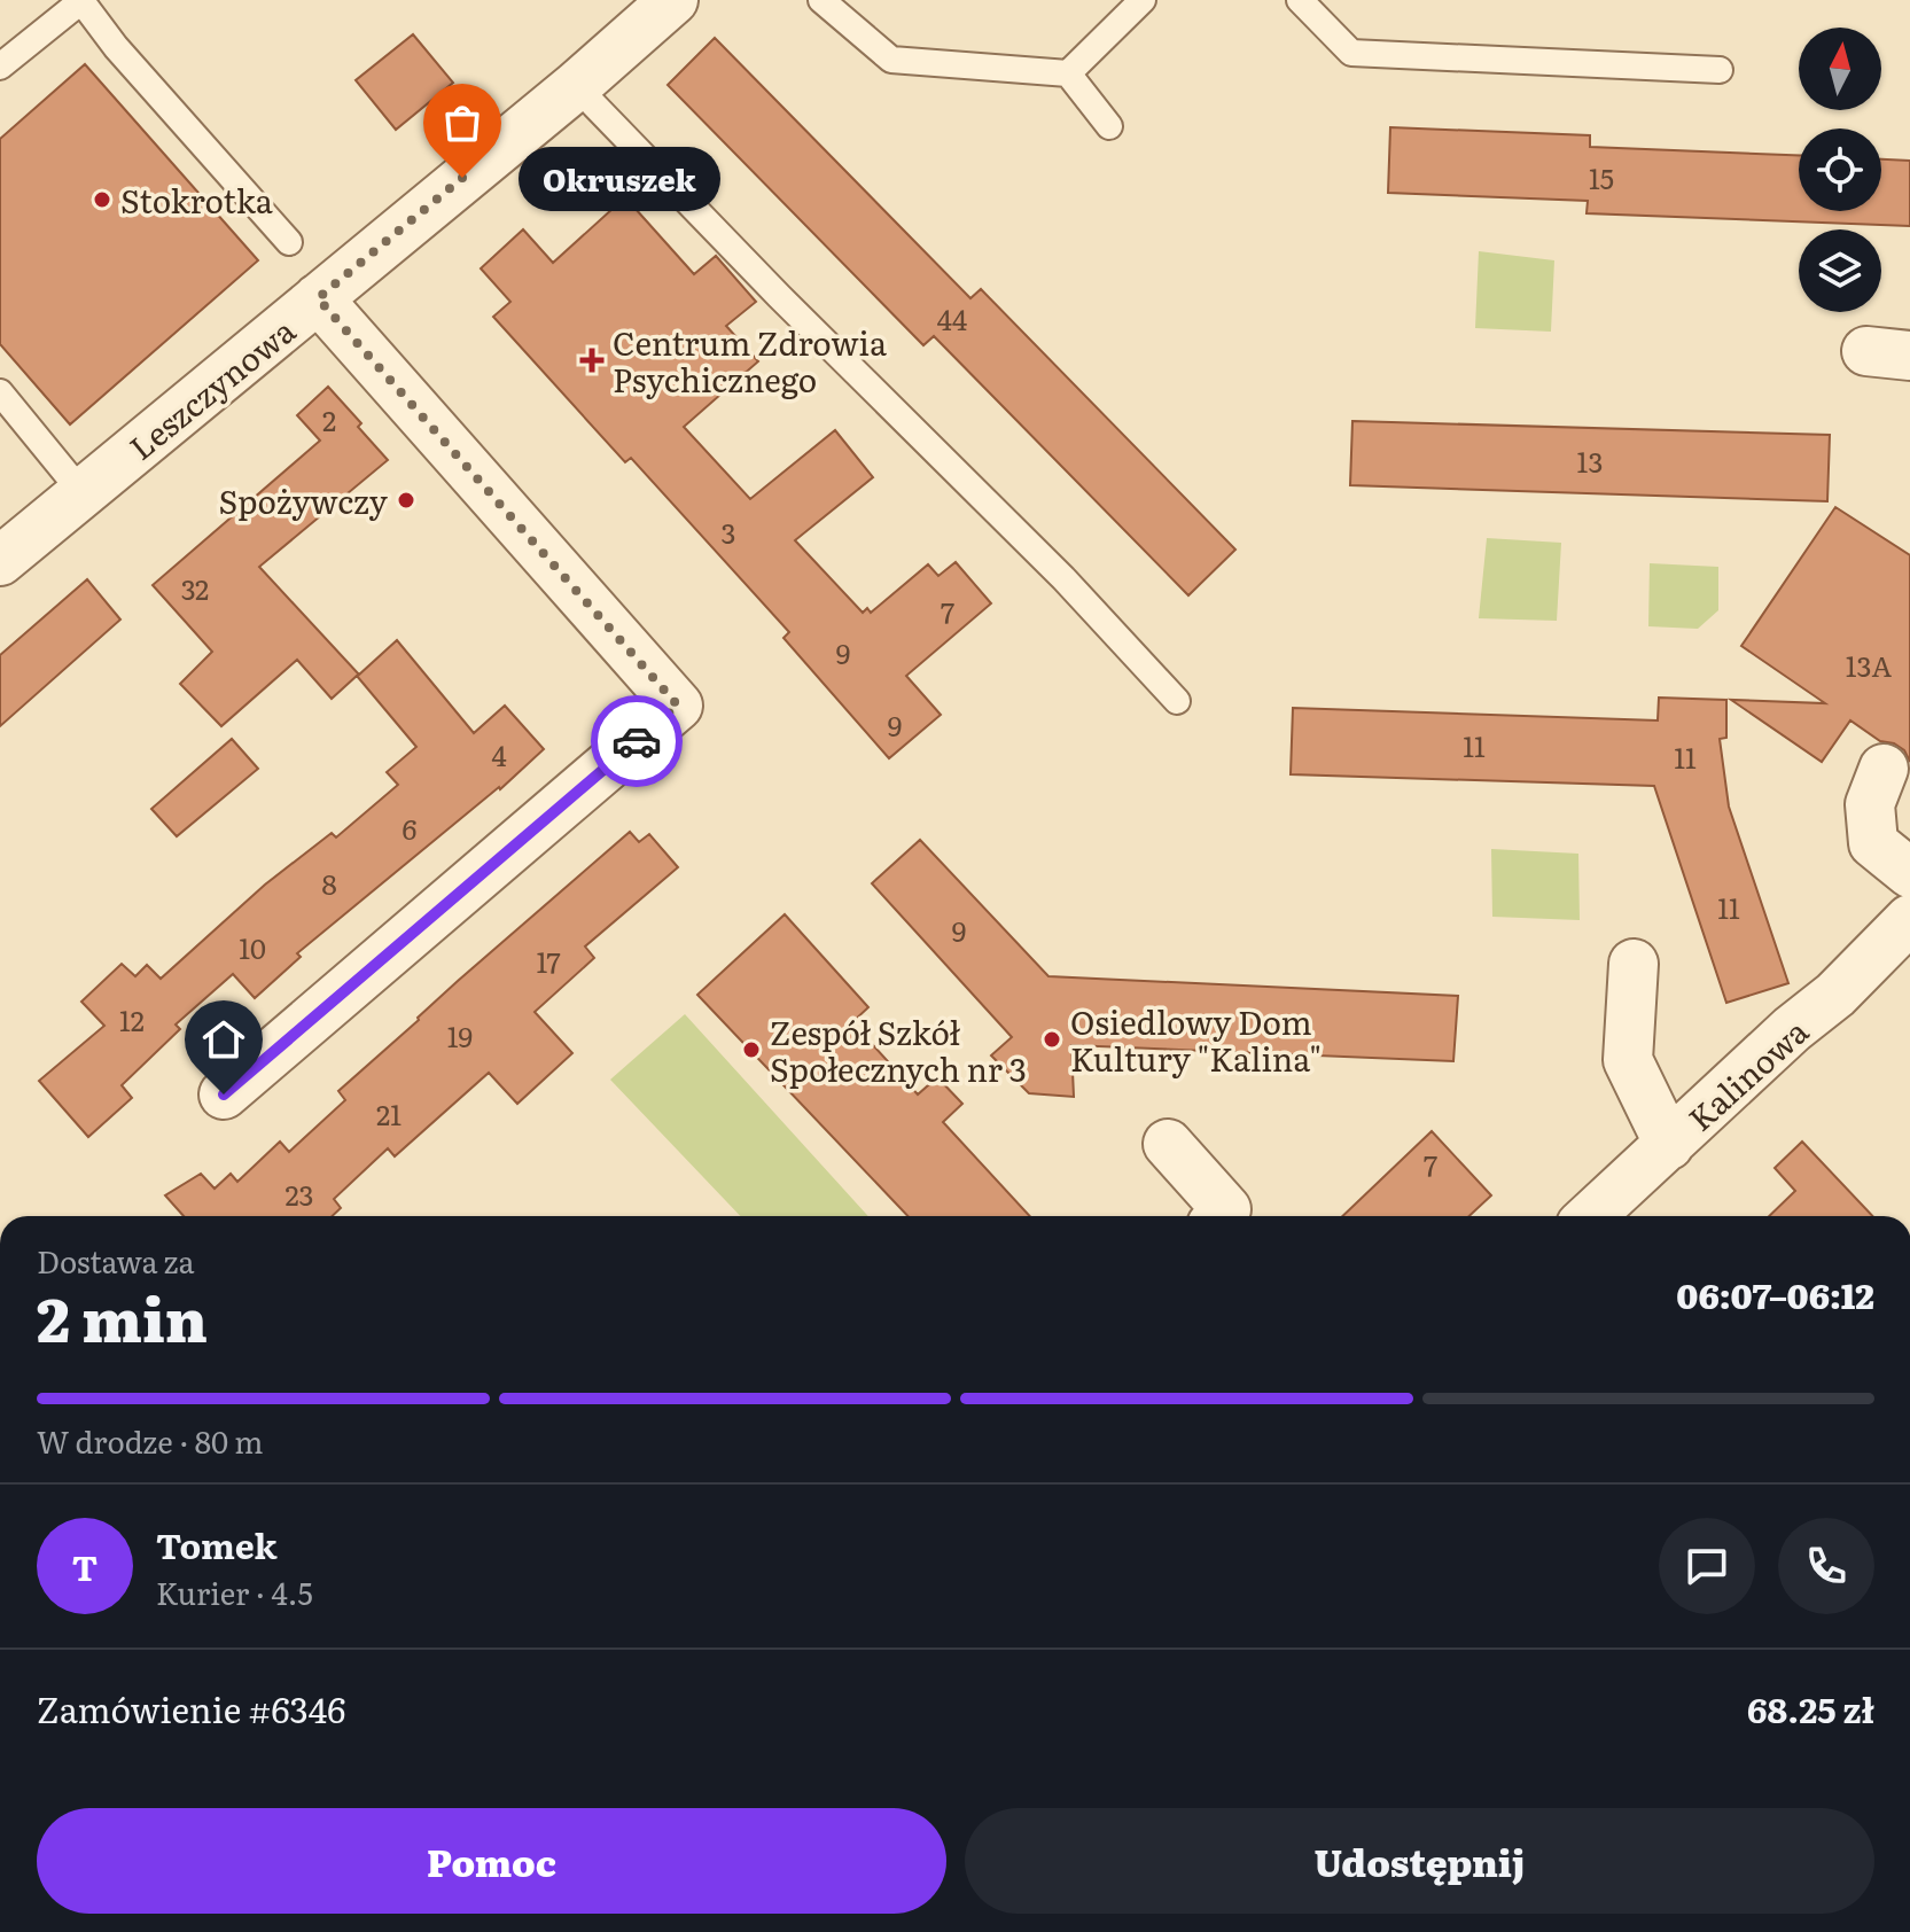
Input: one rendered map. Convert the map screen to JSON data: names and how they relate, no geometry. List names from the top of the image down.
{
  "streets": {
    "street": ["Leszczynowa", "Kalinowa"]
  },
  "places": {
    "other": [
      "Okruszek",
      "Stokrotka",
      "Spożywczy",
      "Osiedlowy Dom Kultury \"Kalina\"",
      "Zespół Szkół Społecznych nr 3"
    ],
    "health": ["Centrum Zdrowia Psychicznego"]
  },
  "house_numbers": [
    "15",
    "44",
    "2",
    "13",
    "3",
    "32",
    "7",
    "9",
    "13A",
    "9",
    "11",
    "4",
    "11",
    "6",
    "8",
    "11",
    "9",
    "10",
    "17",
    "12",
    "19",
    "21",
    "7",
    "23"
  ],
  "north": "top",
  "page": {
    "bubble": "Okruszek",
    "heading": ["2 min", "Dostawa za", "06:07–06:12"],
    "panel": [
      "Tomek",
      "Kurier · 4.5",
      "Zamówienie #6346",
      "68.25 zł"
    ],
    "bar": "W drodze · 80 m",
    "round": "T",
    "buttons": ["Pomoc", "Udostępnij"]
  }
}
